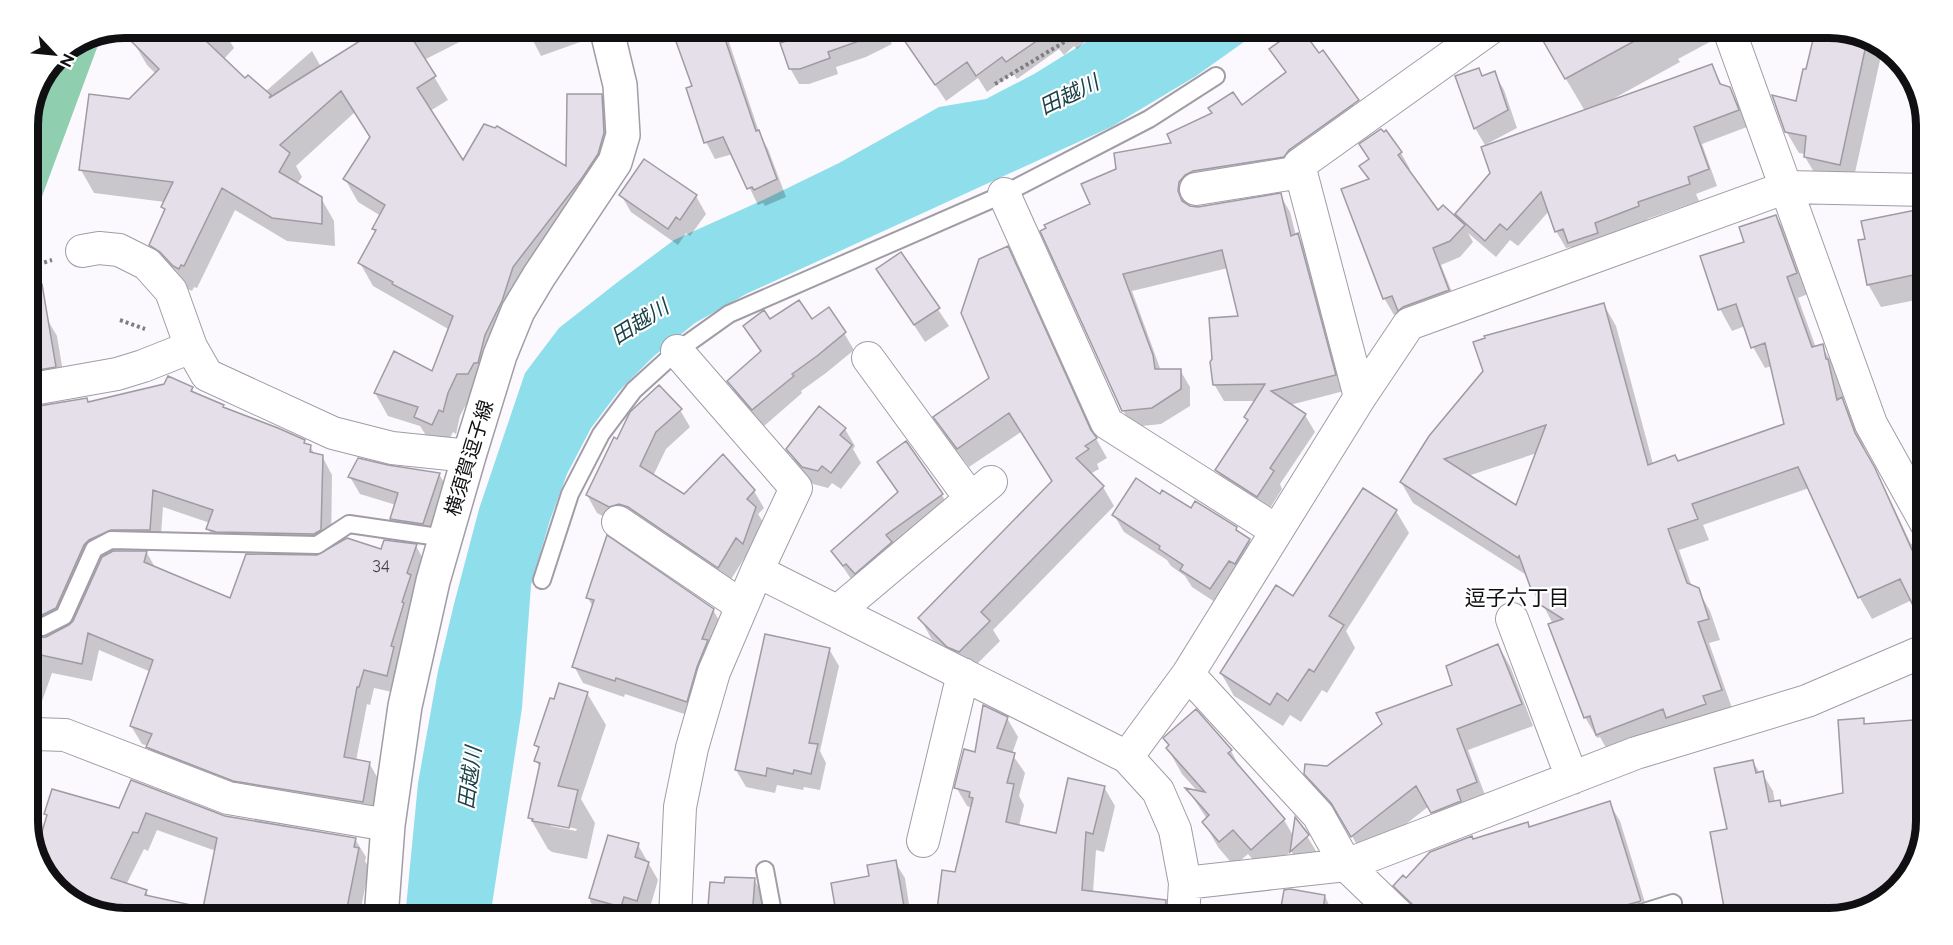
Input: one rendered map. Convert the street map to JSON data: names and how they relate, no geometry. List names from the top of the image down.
{
  "streets": {
    "main road": ["横須賀逗子線"]
  },
  "districts": ["逗子六丁目"],
  "water": ["田越川"],
  "house_numbers": ["34"],
  "north": "bottom right"
}
